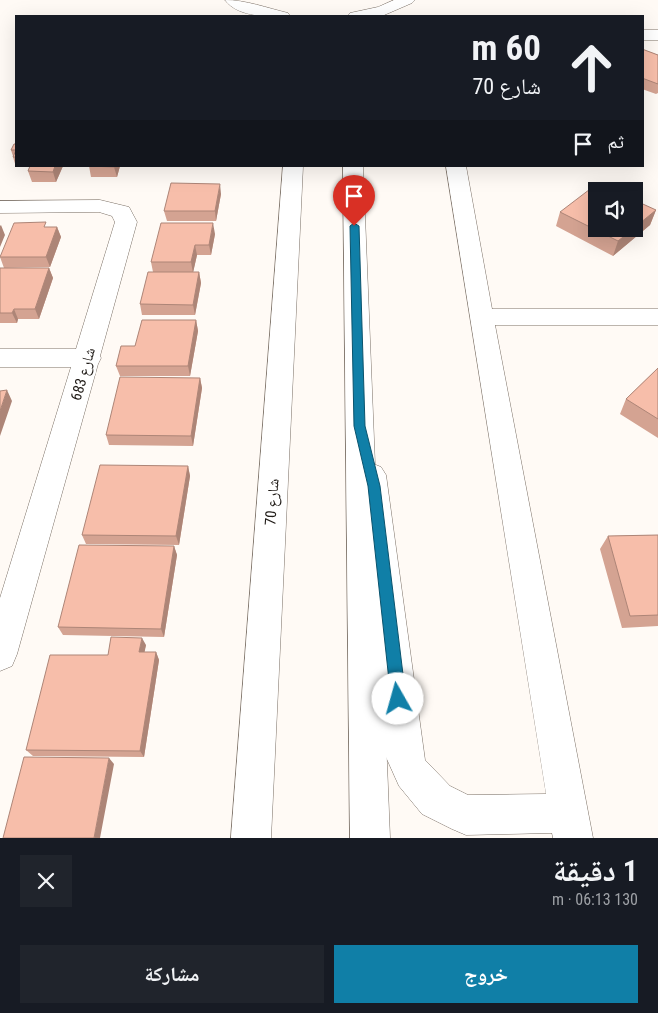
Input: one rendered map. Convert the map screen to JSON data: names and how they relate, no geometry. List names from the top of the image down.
{
  "streets": {
    "street": ["شارع 683", "شارع 70"]
  },
  "page": {
    "turn": ["60 m", "شارع 70"],
    "then": "ثم",
    "heading": ["1 دقيقة", "130 m · 06:13"],
    "buttons": ["خروج", "مشاركة"]
  }
}
